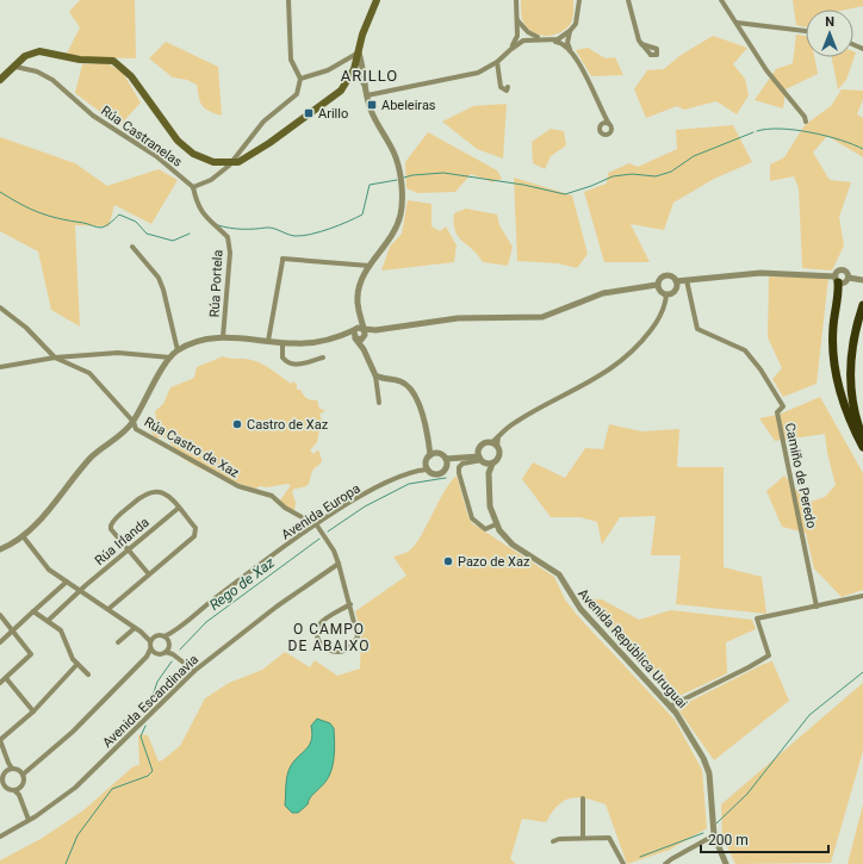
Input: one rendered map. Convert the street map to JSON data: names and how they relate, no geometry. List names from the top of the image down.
{
  "streets": {
    "street": [
      "Rúa Castranelas",
      "Rúa Portela",
      "Rúa Castro de Xaz",
      "Camiño de Peredo",
      "Avenida Europa",
      "Rúa Irlanda",
      "Avenida República Uruguai",
      "Avenida Escandinavia"
    ]
  },
  "crossings": [
    ["Rúa Castranelas", "Rúa Portela"],
    ["Rúa Castro de Xaz", "Avenida Europa"],
    ["Rúa Castro de Xaz", "Avenida Escandinavia"]
  ],
  "districts": ["ARILLO", "O CAMPO DE ABAIXO"],
  "water": ["Rego de Xaz"],
  "places": {
    "transit": ["Abeleiras", "Arillo"],
    "other": ["Castro de Xaz", "Pazo de Xaz"]
  },
  "scale_bar": "200 m",
  "north": "top"
}
